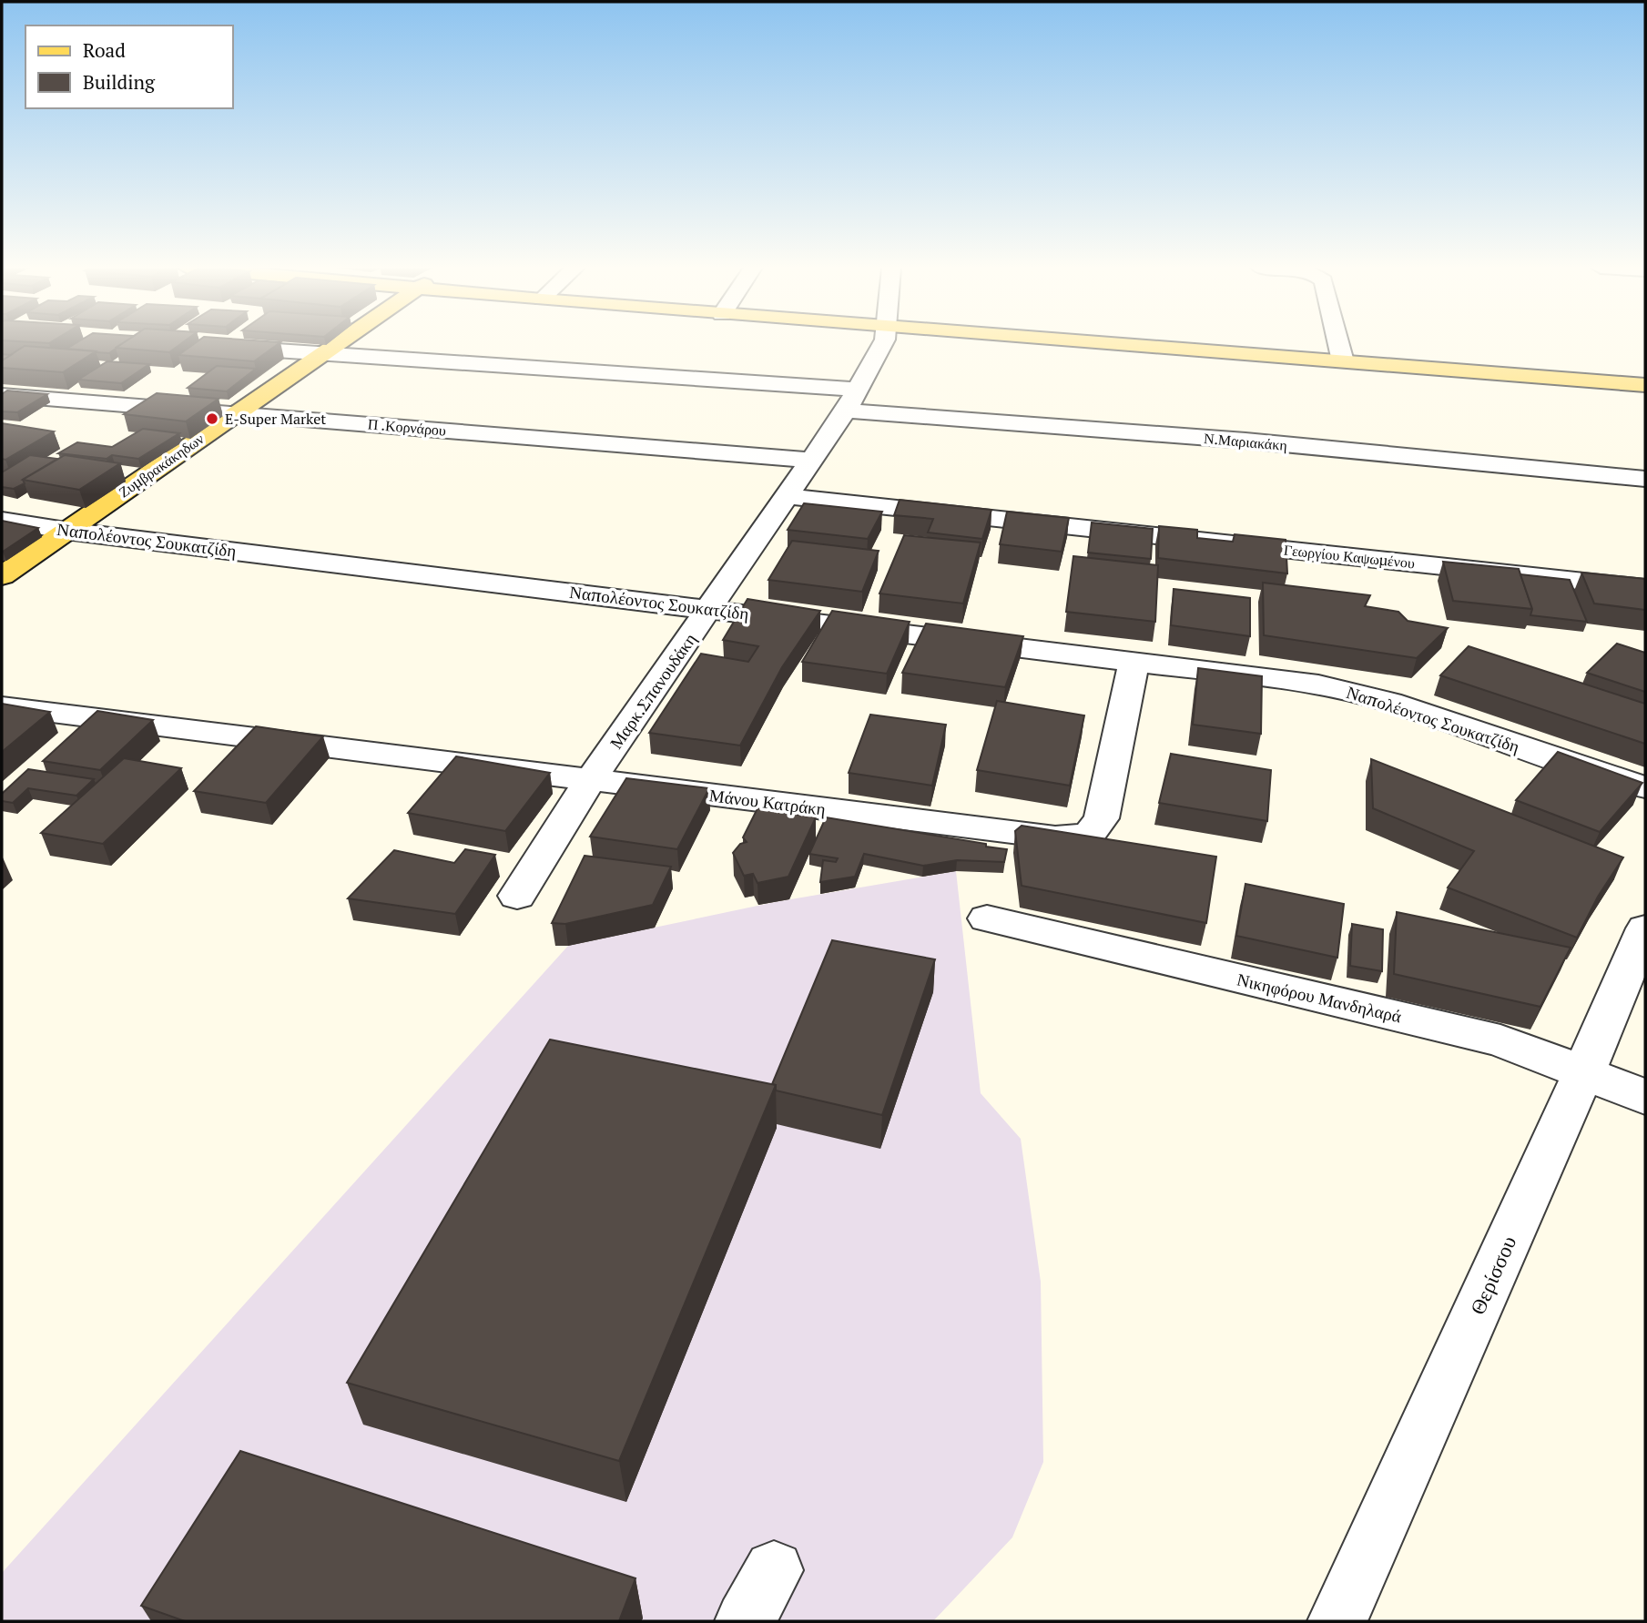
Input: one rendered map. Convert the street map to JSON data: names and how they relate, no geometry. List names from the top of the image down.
{
  "streets": {
    "main road": ["Ζυμβρακάκηδων"],
    "street": [
      "Π .Κορνάρου",
      "Ν.Μαριακάκη",
      "Ναπολέοντος Σουκατζίδη",
      "Γεωργίου Καψωμένου",
      "Μαρκ.Σπανουδάκη",
      "Μάνου Κατράκη",
      "Νικηφόρου Μανδηλαρά",
      "Θερίσσου"
    ]
  },
  "crossings": [
    ["Π .Κορνάρου", "Ζυμβρακάκηδων"],
    ["Π .Κορνάρου", "Μαρκ.Σπανουδάκη"],
    ["Ν.Μαριακάκη", "Ζυμβρακάκηδων"],
    ["Ν.Μαριακάκη", "Μαρκ.Σπανουδάκη"],
    ["Ζυμβρακάκηδων", "Ναπολέοντος Σουκατζίδη"],
    ["Ναπολέοντος Σουκατζίδη", "Μαρκ.Σπανουδάκη"],
    ["Ναπολέοντος Σουκατζίδη", "Μάνου Κατράκη"],
    ["Γεωργίου Καψωμένου", "Μαρκ.Σπανουδάκη"],
    ["Μαρκ.Σπανουδάκη", "Μάνου Κατράκη"],
    ["Νικηφόρου Μανδηλαρά", "Θερίσσου"]
  ],
  "places": ["E-Super Market"],
  "legend": ["Road", "Building"]
}
